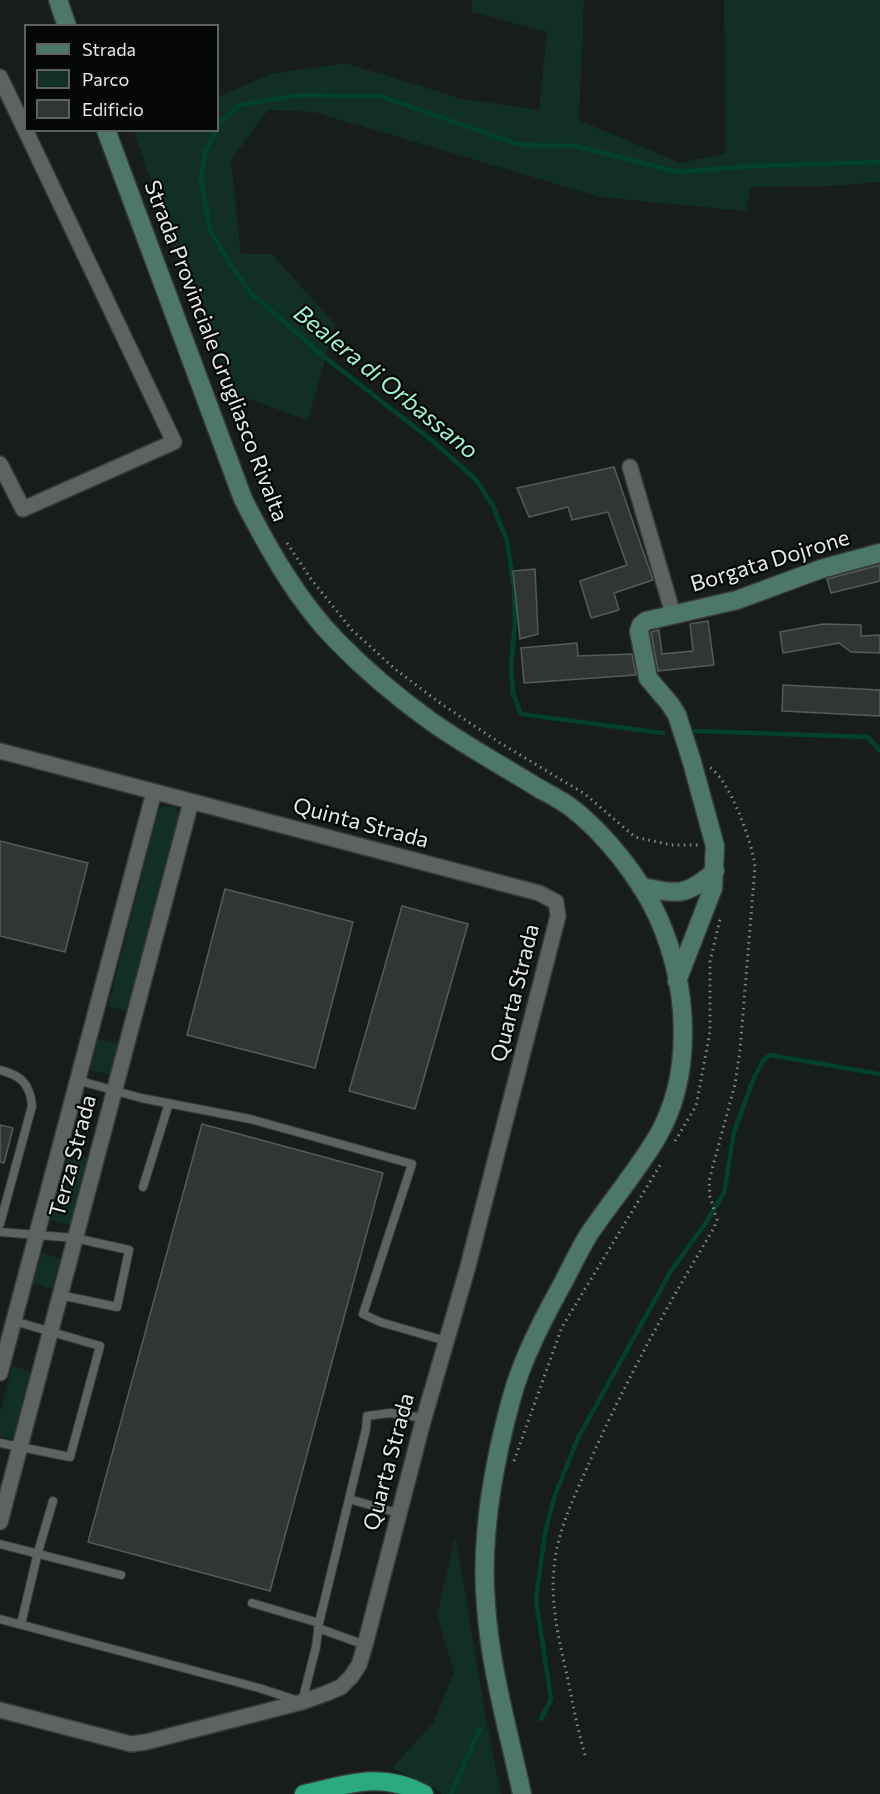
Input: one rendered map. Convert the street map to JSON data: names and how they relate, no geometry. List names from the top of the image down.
{
  "streets": {
    "street": [
      "Strada Provinciale Grugliasco Rivalta",
      "Borgata Dojrone",
      "Quinta Strada",
      "Quarta Strada",
      "Terza Strada"
    ]
  },
  "crossings": [
    ["Strada Provinciale Grugliasco Rivalta", "Borgata Dojrone"],
    ["Quinta Strada", "Quarta Strada"],
    ["Quinta Strada", "Terza Strada"]
  ],
  "water": ["Bealera di Orbassano"],
  "legend": ["Strada", "Parco", "Edificio"]
}
